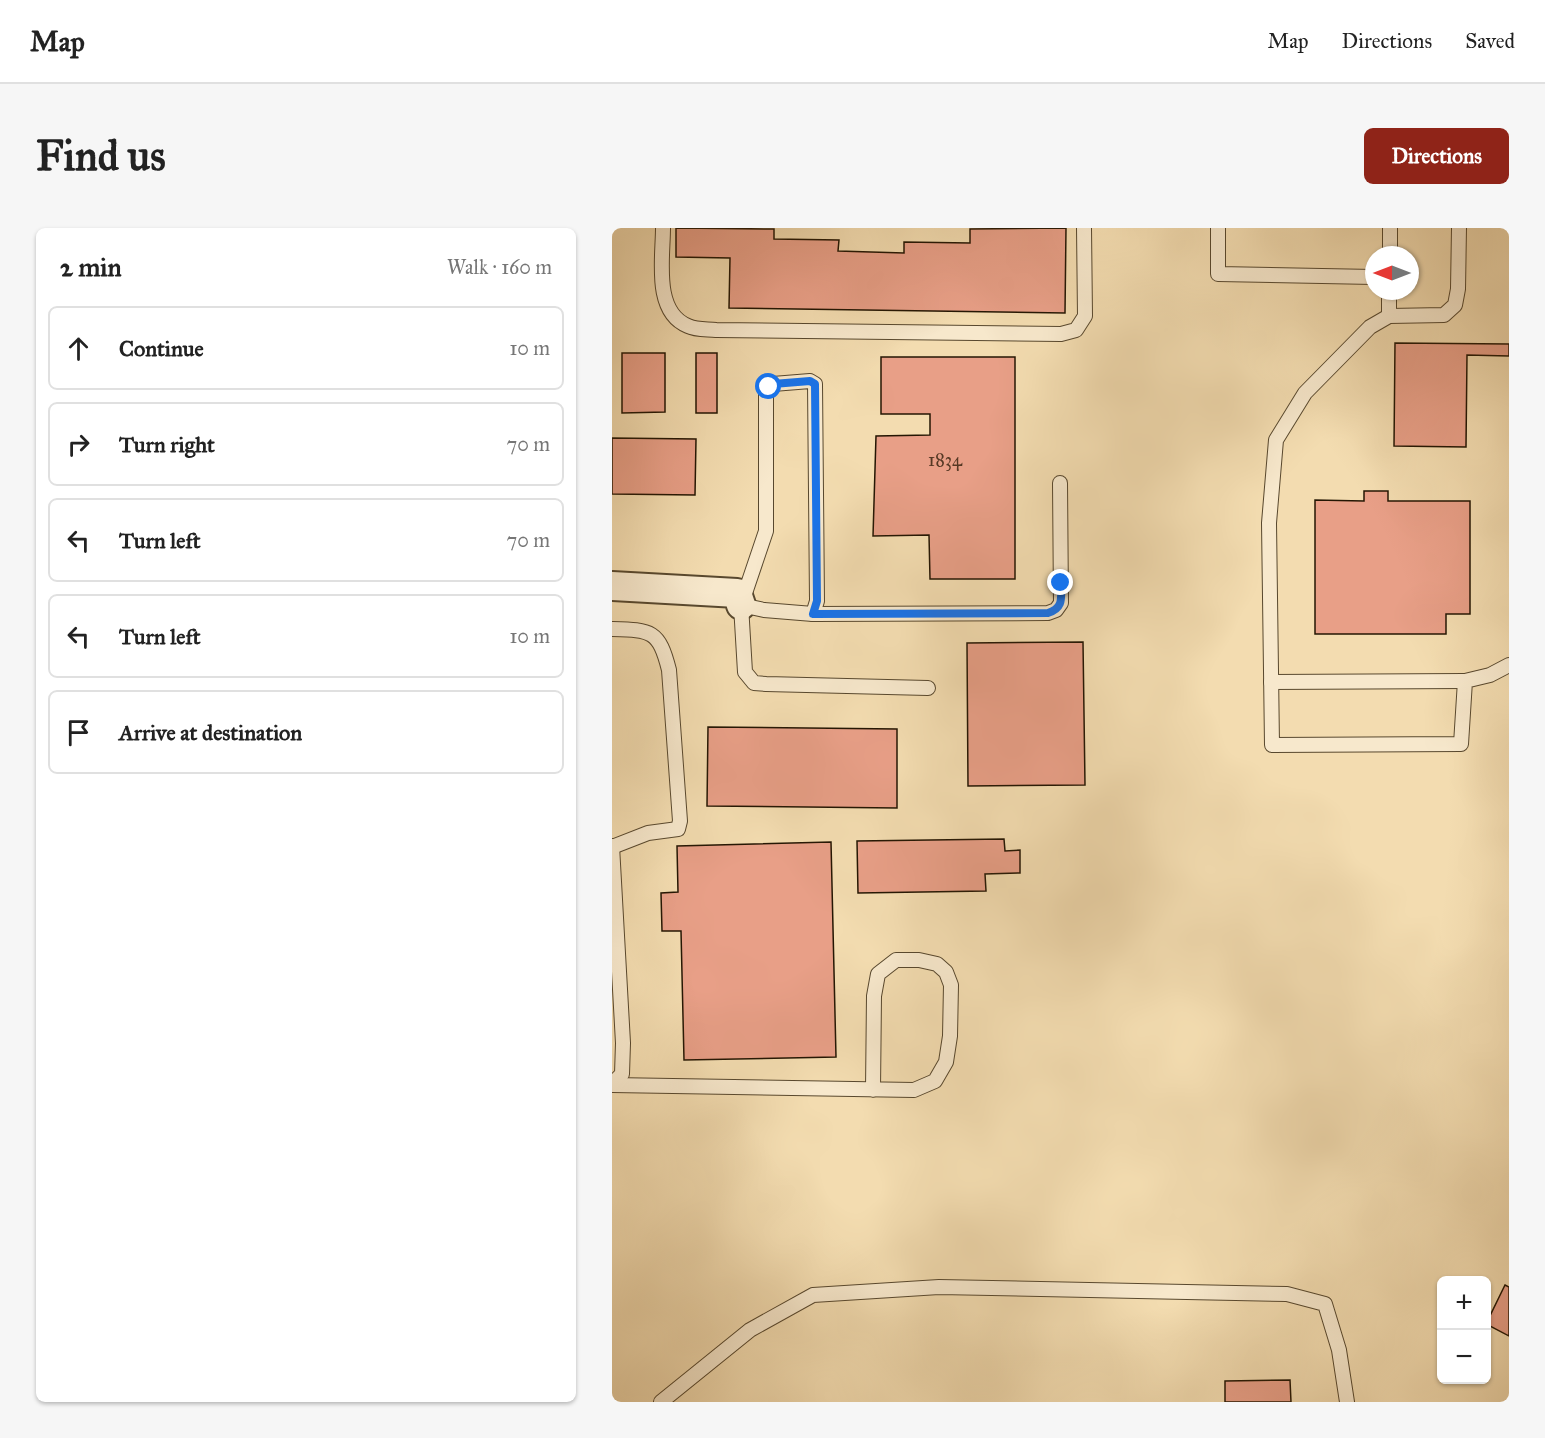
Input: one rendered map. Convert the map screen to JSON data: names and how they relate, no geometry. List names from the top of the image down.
{
  "house_numbers": ["1834"],
  "north": "left",
  "page": {
    "header": "Map",
    "nav": ["Map", "Directions", "Saved"],
    "buttons": "Directions",
    "title": "Find us",
    "heading": ["2 min", "Walk · 160 m"],
    "list": [
      ["Continue", "10 m"],
      ["Turn right", "70 m"],
      ["Turn left", "70 m"],
      ["Turn left", "10 m"],
      "Arrive at destination"
    ],
    "map_buttons": ["+", "−"]
  }
}
